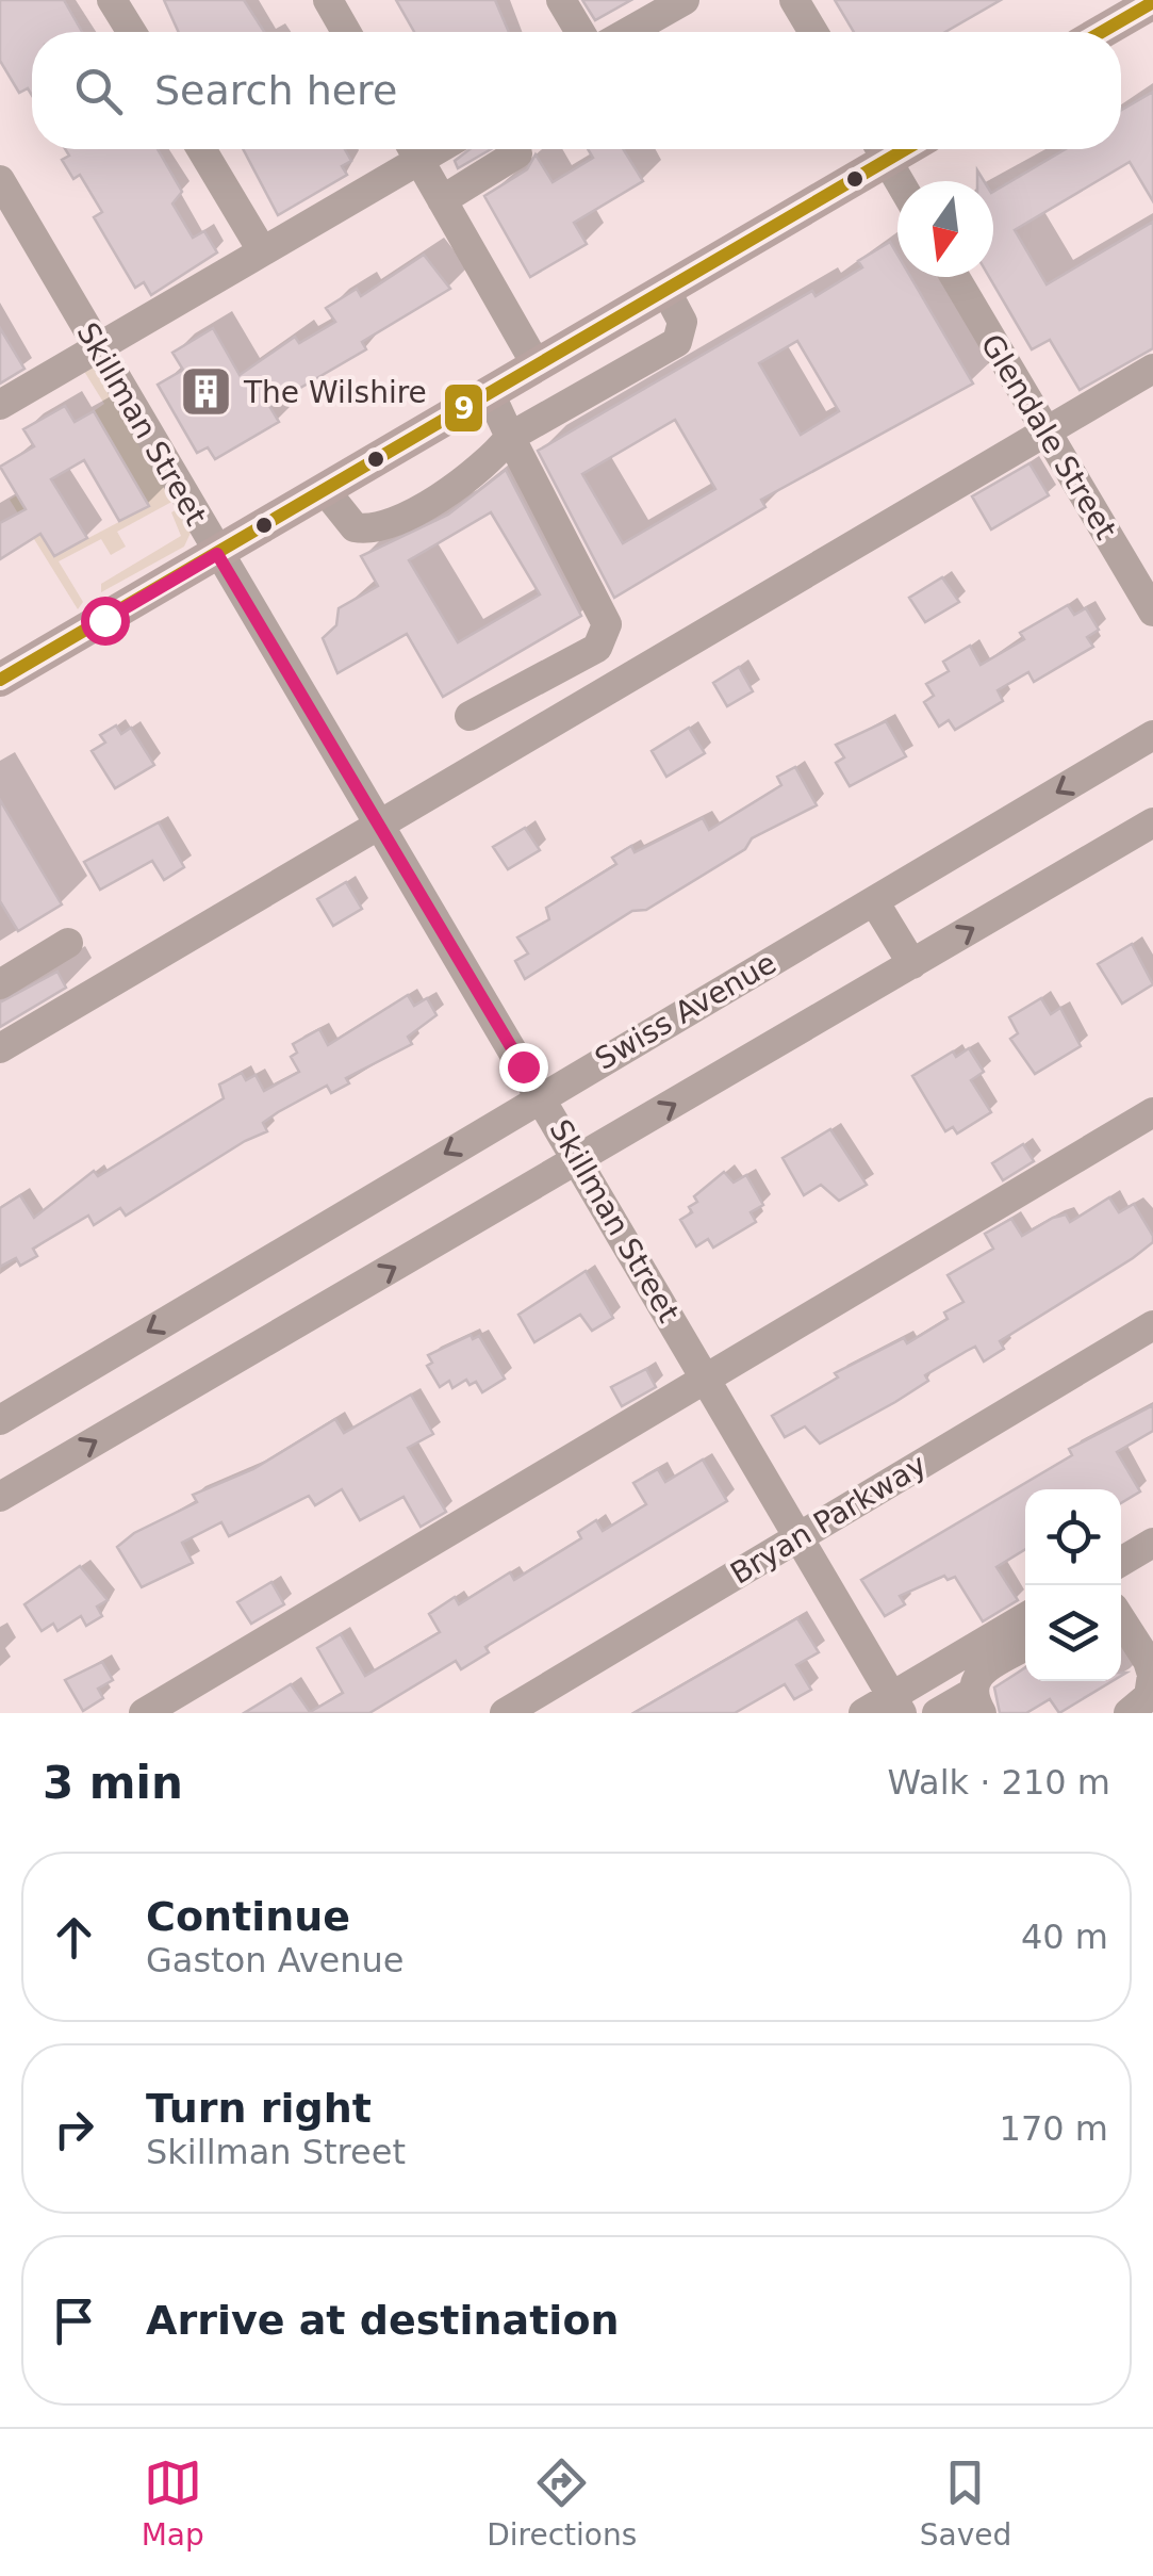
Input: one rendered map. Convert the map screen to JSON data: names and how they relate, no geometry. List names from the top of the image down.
{
  "streets": {
    "street": [
      "Skillman Street",
      "Glendale Street",
      "Swiss Avenue",
      "Bryan Parkway"
    ]
  },
  "crossings": [
    ["Skillman Street", "Swiss Avenue"],
    ["Skillman Street", "Bryan Parkway"]
  ],
  "places": {
    "building": ["The Wilshire"]
  },
  "lines": ["transit line 9"],
  "north": "bottom",
  "page": {
    "search": "Search here",
    "heading": ["3 min", "Walk · 210 m"],
    "list": [
      ["Continue", "Gaston Avenue", "40 m"],
      ["Turn right", "Skillman Street", "170 m"],
      "Arrive at destination"
    ],
    "nav": ["Map", "Directions", "Saved"]
  }
}
